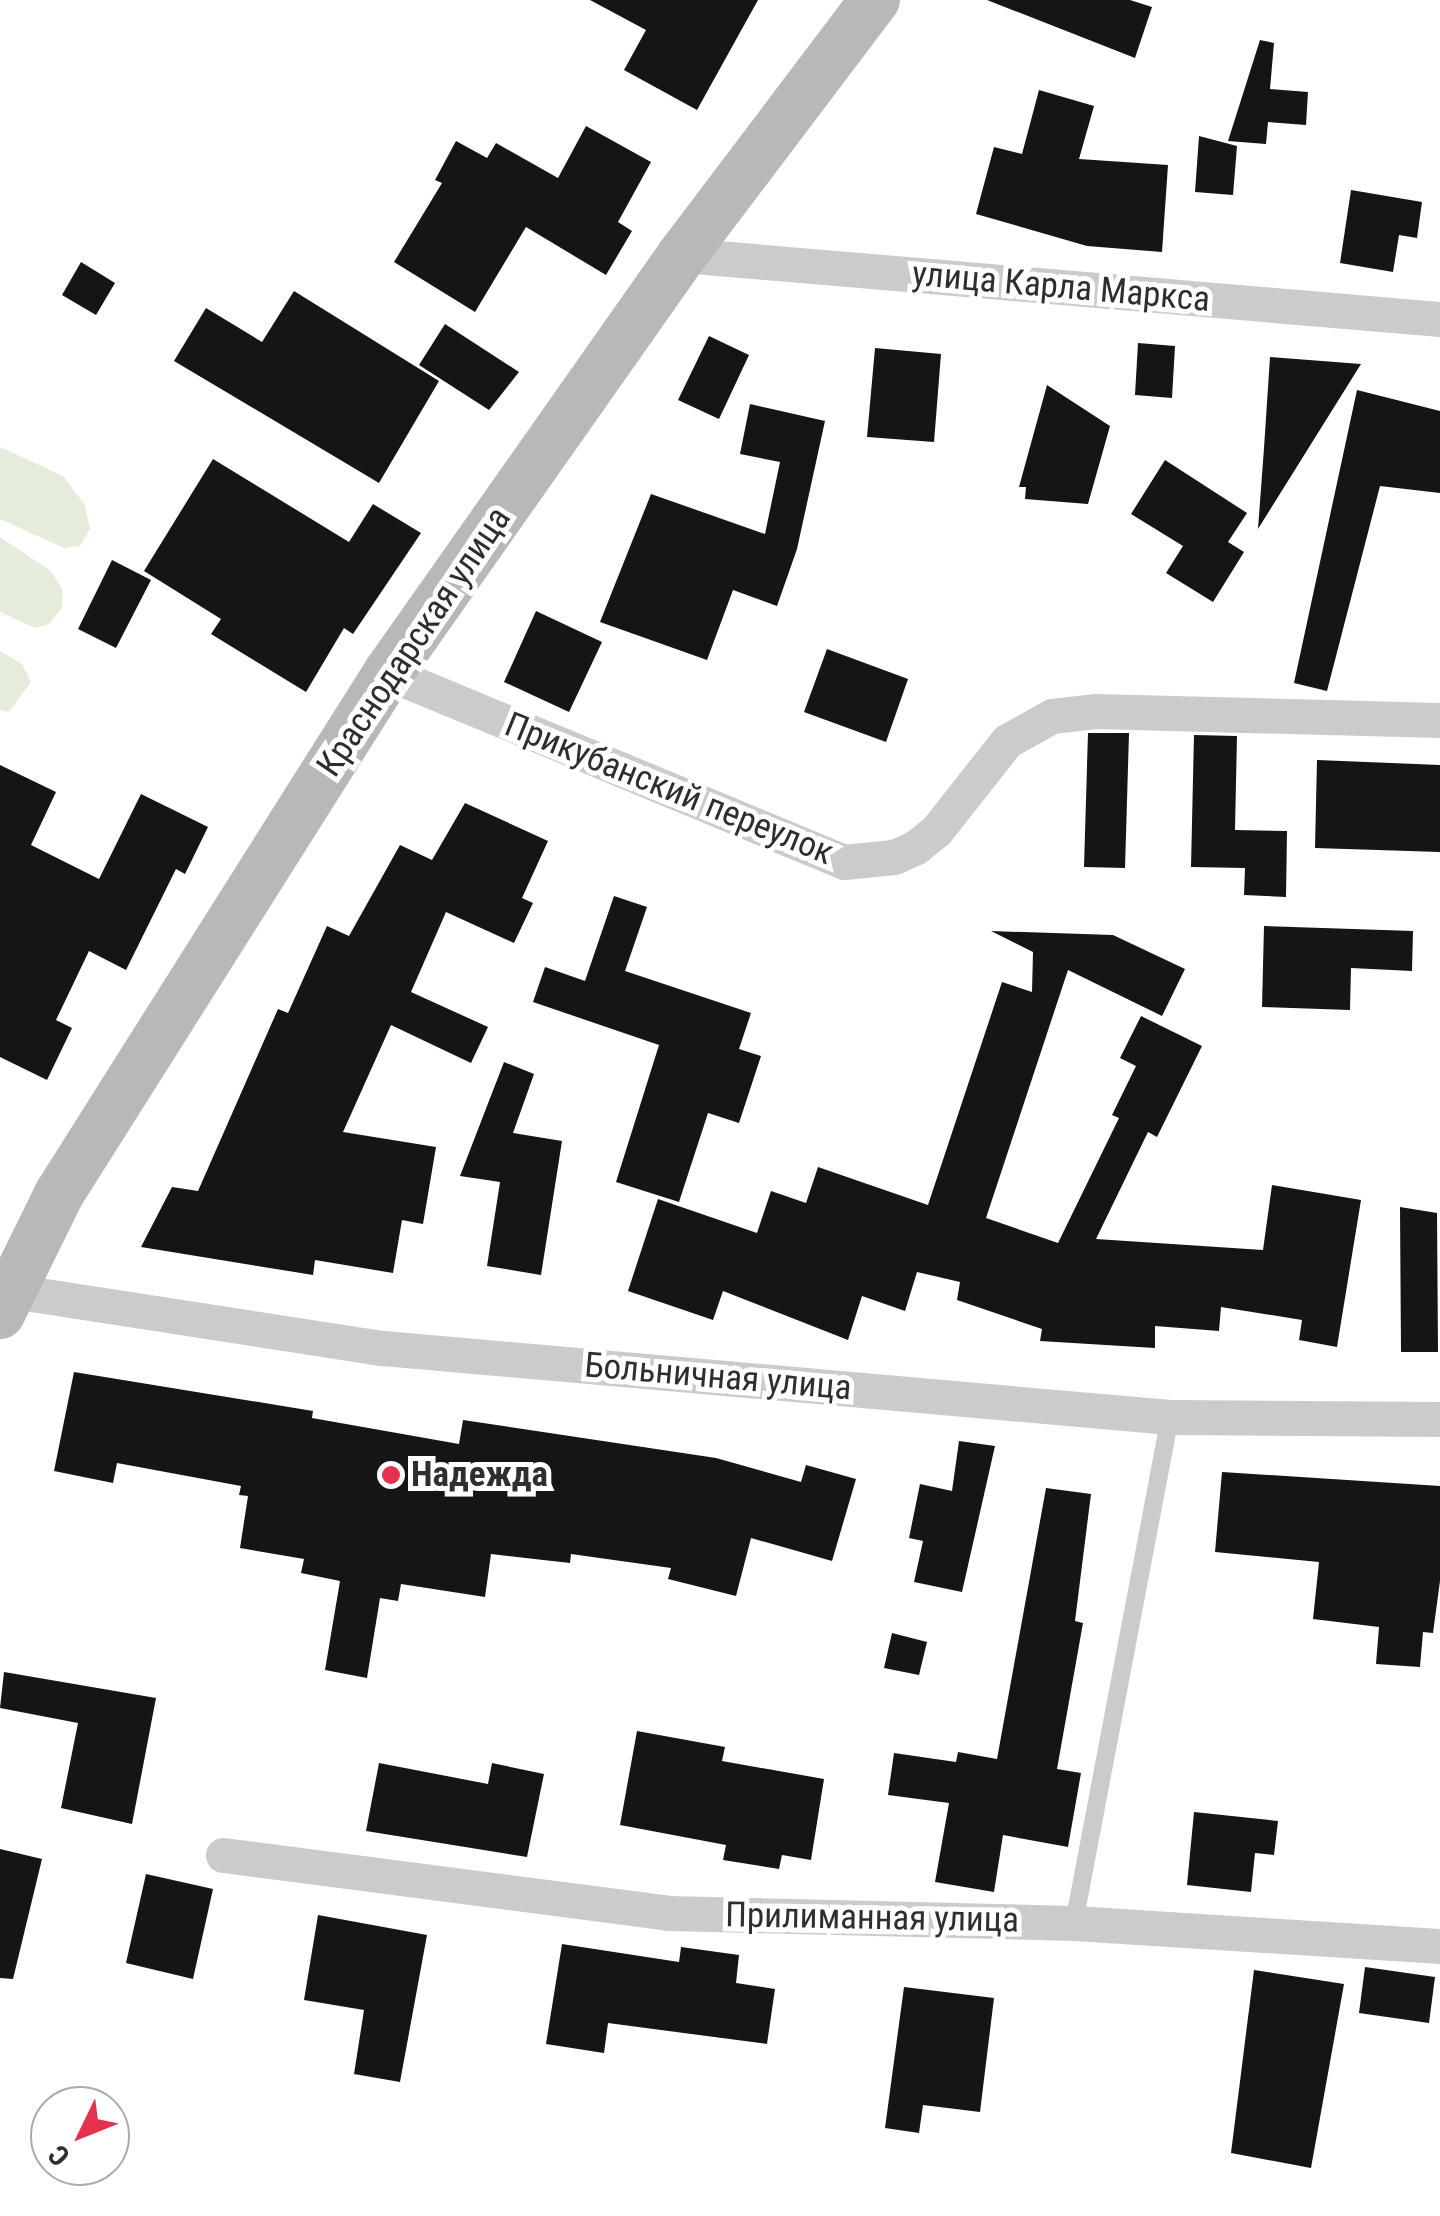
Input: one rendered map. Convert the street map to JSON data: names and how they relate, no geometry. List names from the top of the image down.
{
  "streets": {
    "street": [
      "улица Карла Маркса",
      "Краснодарская улица",
      "Прикубанский переулок",
      "Больничная улица",
      "Прилиманная улица"
    ]
  },
  "crossings": [
    ["улица Карла Маркса", "Краснодарская улица"],
    ["Краснодарская улица", "Прикубанский переулок"],
    ["Краснодарская улица", "Больничная улица"]
  ],
  "places": ["Надежда"],
  "north": "bottom left"
}
